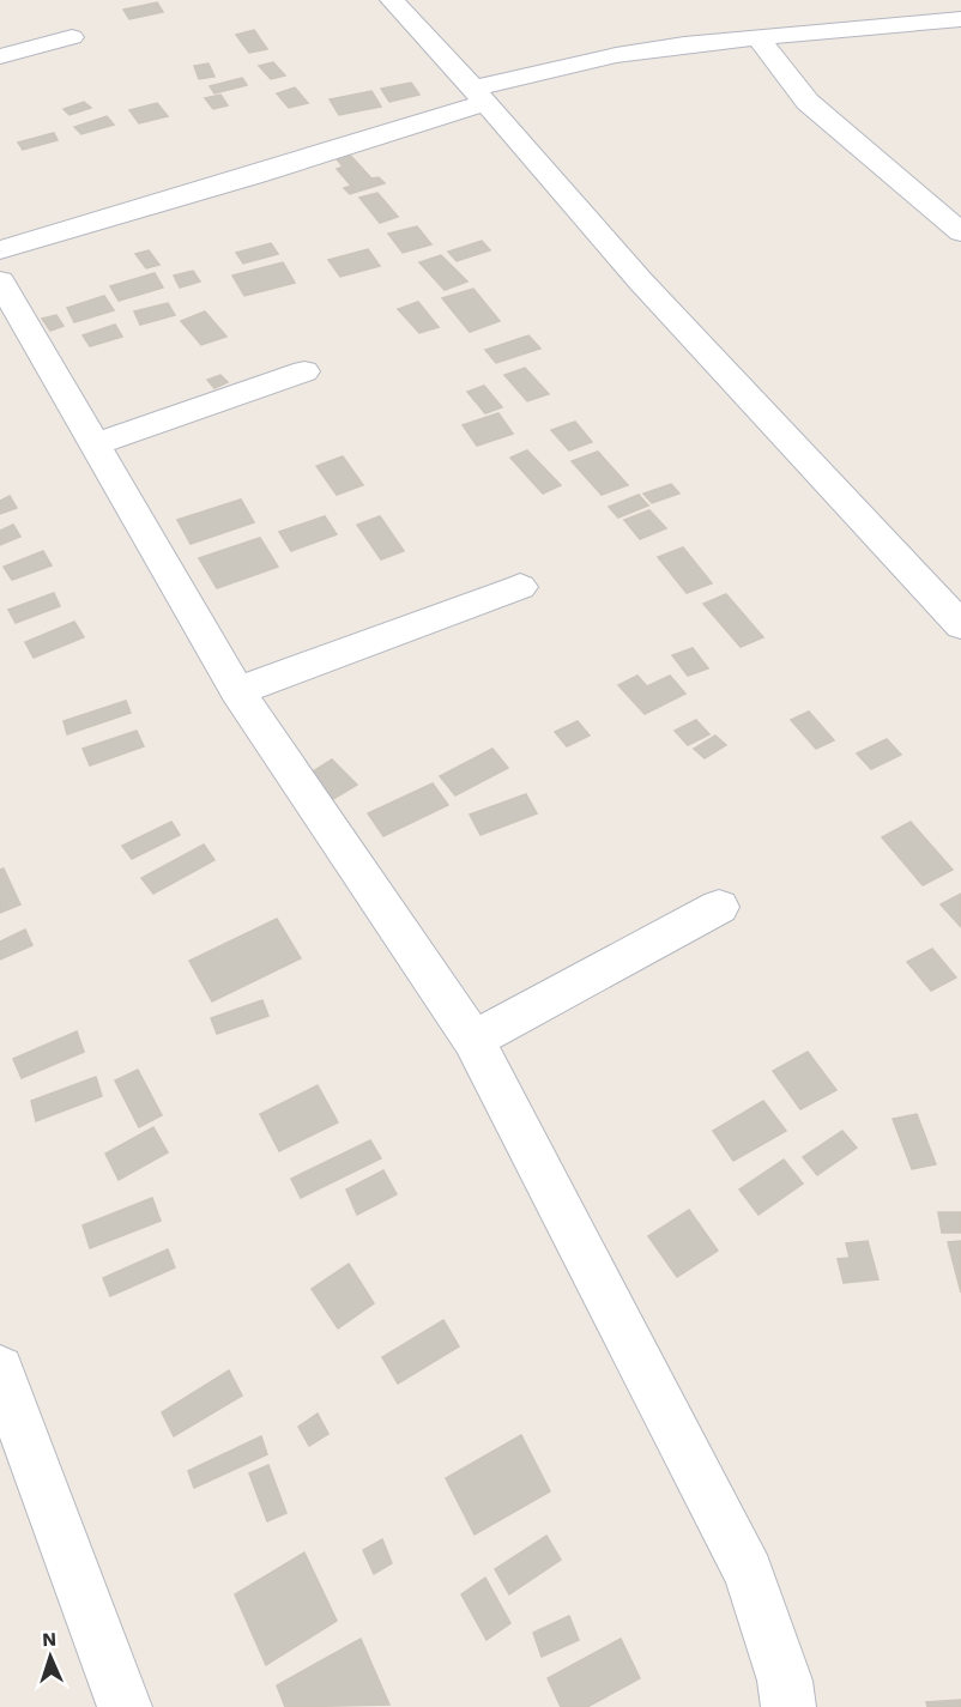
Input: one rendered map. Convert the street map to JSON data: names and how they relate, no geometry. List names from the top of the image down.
{
  "north": "top"
}
